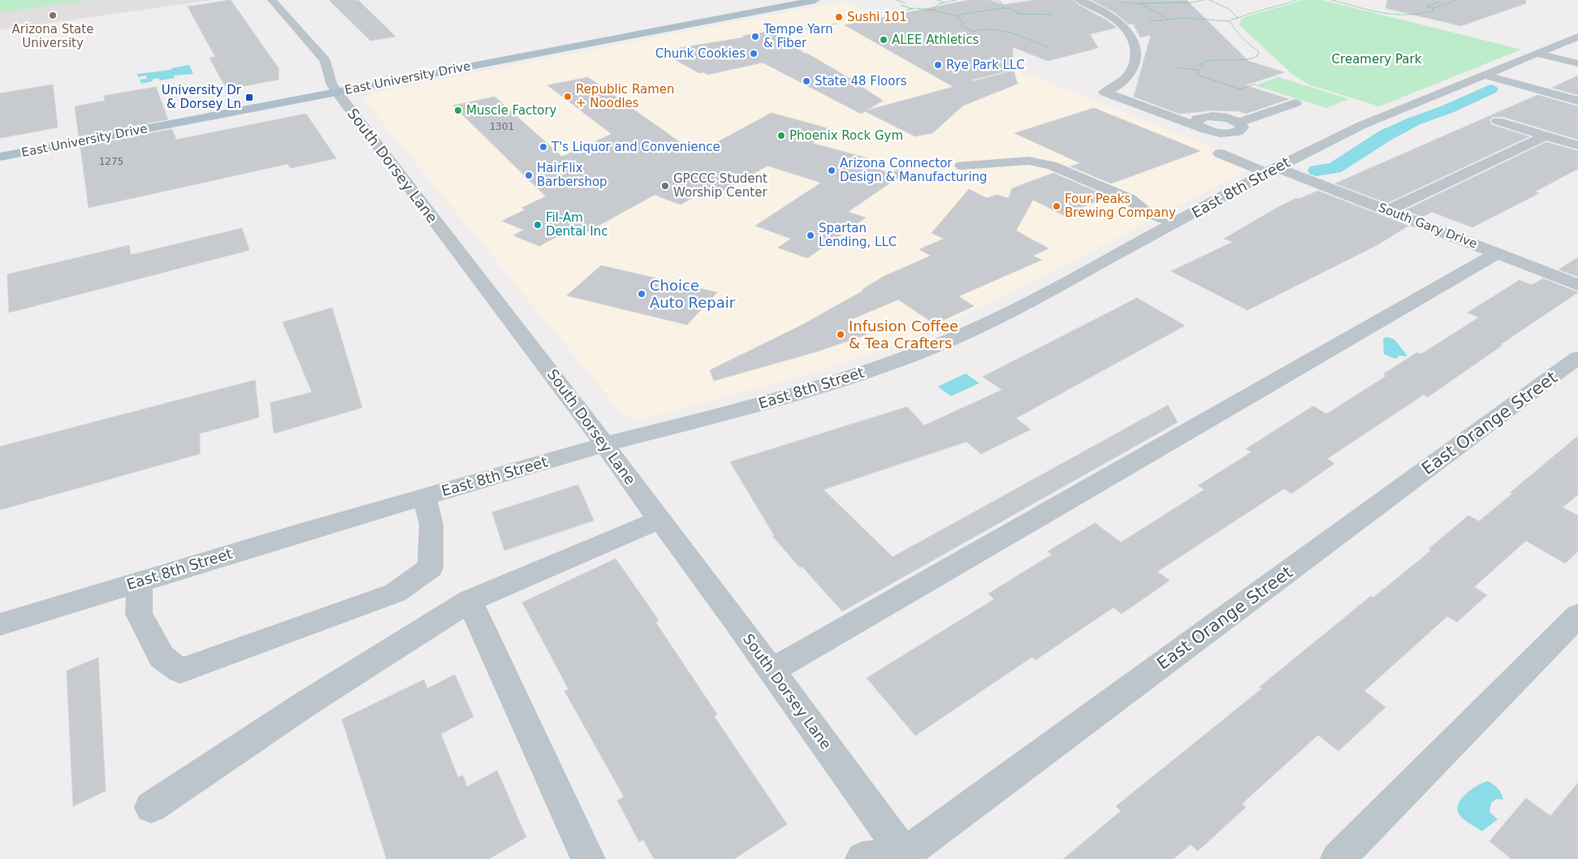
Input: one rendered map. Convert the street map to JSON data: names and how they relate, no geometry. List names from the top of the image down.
{
  "streets": {
    "main road": ["East University Drive"],
    "street": [
      "South Dorsey Lane",
      "East 8th Street",
      "South Gary Drive",
      "East Orange Street"
    ]
  },
  "crossings": [
    ["East University Drive", "South Dorsey Lane"],
    ["South Dorsey Lane", "East 8th Street"],
    ["South Dorsey Lane", "East Orange Street"],
    ["East 8th Street", "South Gary Drive"]
  ],
  "parks": ["Creamery Park"],
  "places": {
    "other": [
      "Arizona State University",
      "Sushi 101",
      "Tempe Yarn & Fiber",
      "ALEE Athletics",
      "Chunk Cookies",
      "Rye Park LLC",
      "State 48 Floors",
      "Republic Ramen + Noodles",
      "Muscle Factory",
      "Phoenix Rock Gym",
      "T's Liquor and Convenience",
      "Arizona Connector Design & Manufacturing",
      "HairFlix Barbershop",
      "GPCCC Student Worship Center",
      "Four Peaks Brewing Company",
      "Fil-Am Dental Inc",
      "Spartan Lending, LLC",
      "Choice Auto Repair",
      "Infusion Coffee & Tea Crafters"
    ],
    "transit": ["University Dr & Dorsey Ln"]
  },
  "house_numbers": ["1301", "1275"]
}
